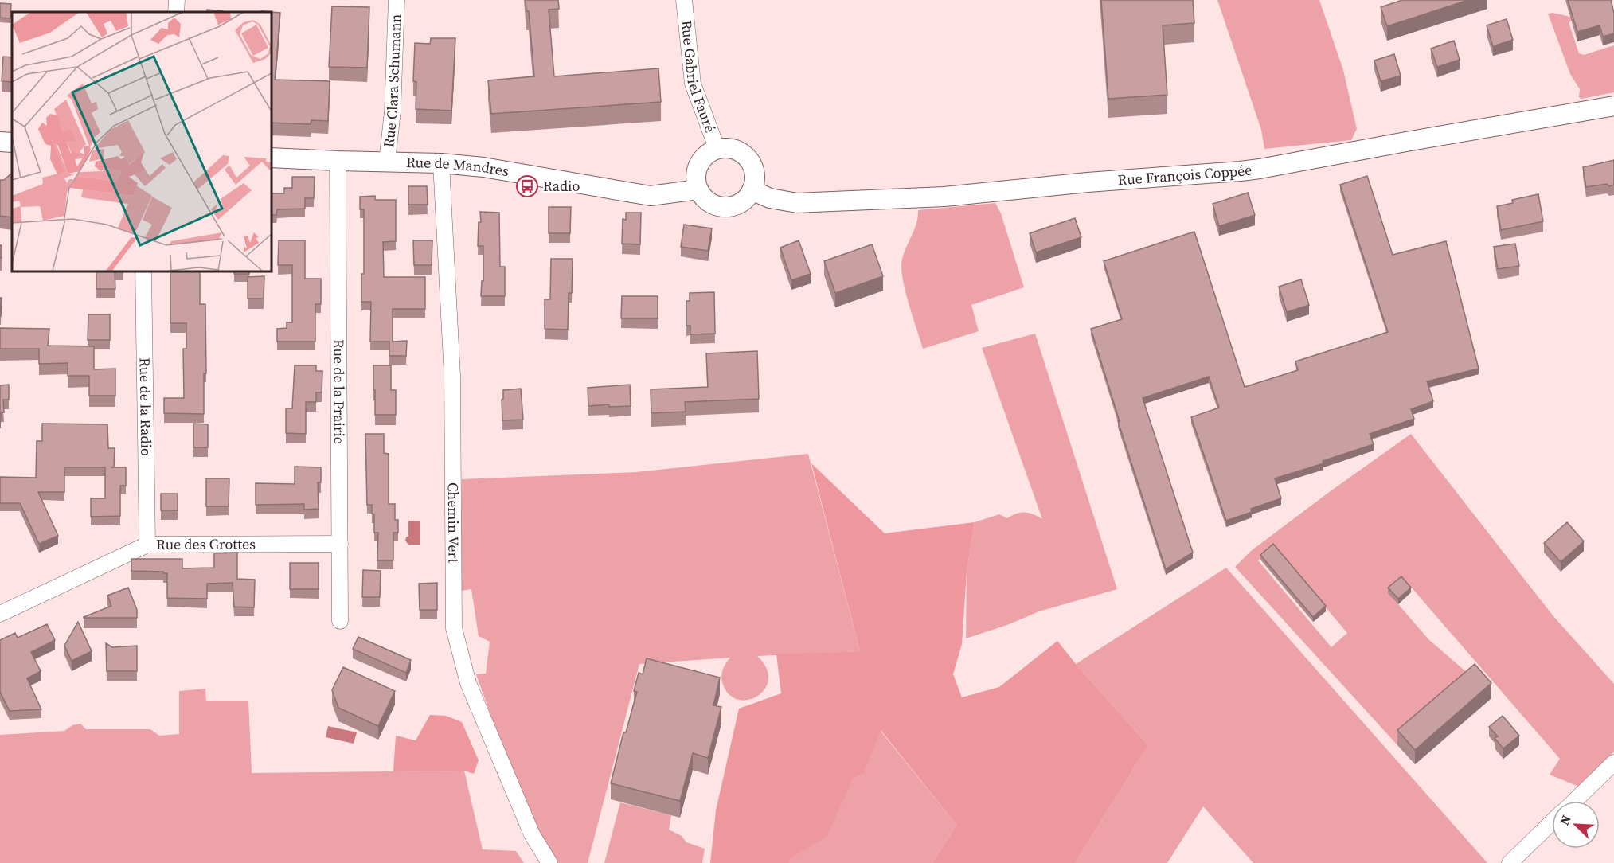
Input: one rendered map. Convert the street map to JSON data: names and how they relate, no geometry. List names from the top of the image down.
{
  "streets": {
    "street": [
      "Rue Gabriel Fauré",
      "Rue Clara Schumann",
      "Rue de Mandres",
      "Rue François Coppée",
      "Rue de la Prairie",
      "Rue de la Radio",
      "Chemin Vert",
      "Rue des Grottes"
    ]
  },
  "crossings": [
    ["Rue Gabriel Fauré", "Rue de Mandres"],
    ["Rue Gabriel Fauré", "Rue François Coppée"],
    ["Rue Clara Schumann", "Rue de Mandres"],
    ["Rue de Mandres", "Rue François Coppée"],
    ["Rue de Mandres", "Rue de la Prairie"],
    ["Rue de Mandres", "Chemin Vert"],
    ["Rue de la Prairie", "Rue des Grottes"],
    ["Rue de la Radio", "Rue des Grottes"]
  ],
  "places": {
    "bus stop": ["Radio"]
  },
  "north": "top left"
}
